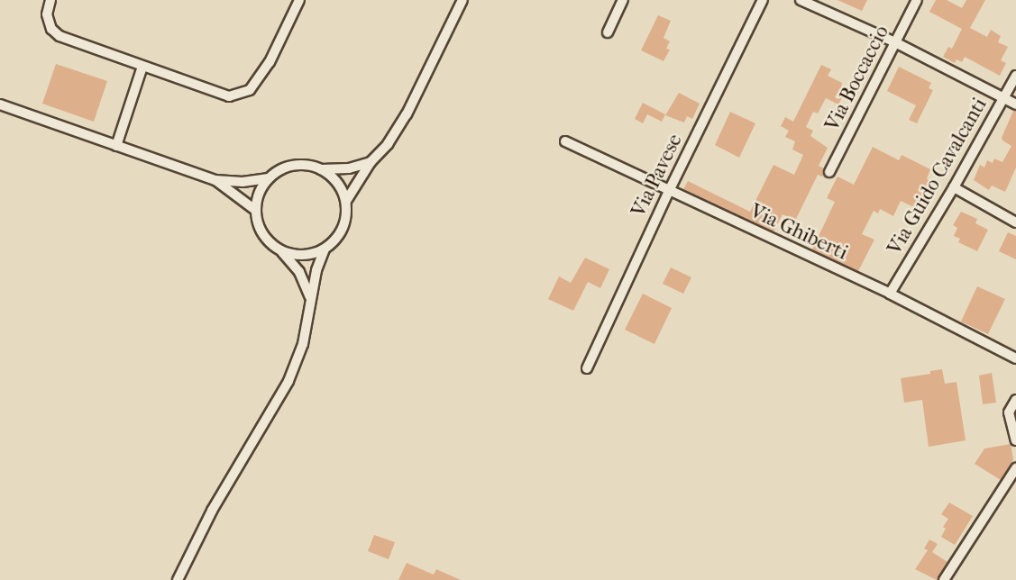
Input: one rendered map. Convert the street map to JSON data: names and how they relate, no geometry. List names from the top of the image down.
{
  "streets": {
    "street": [
      "Via Boccaccio",
      "Via Pavese",
      "Via Guido Cavalcanti",
      "Via Ghiberti"
    ]
  },
  "crossings": [
    ["Via Pavese", "Via Ghiberti"],
    ["Via Guido Cavalcanti", "Via Ghiberti"]
  ]
}
